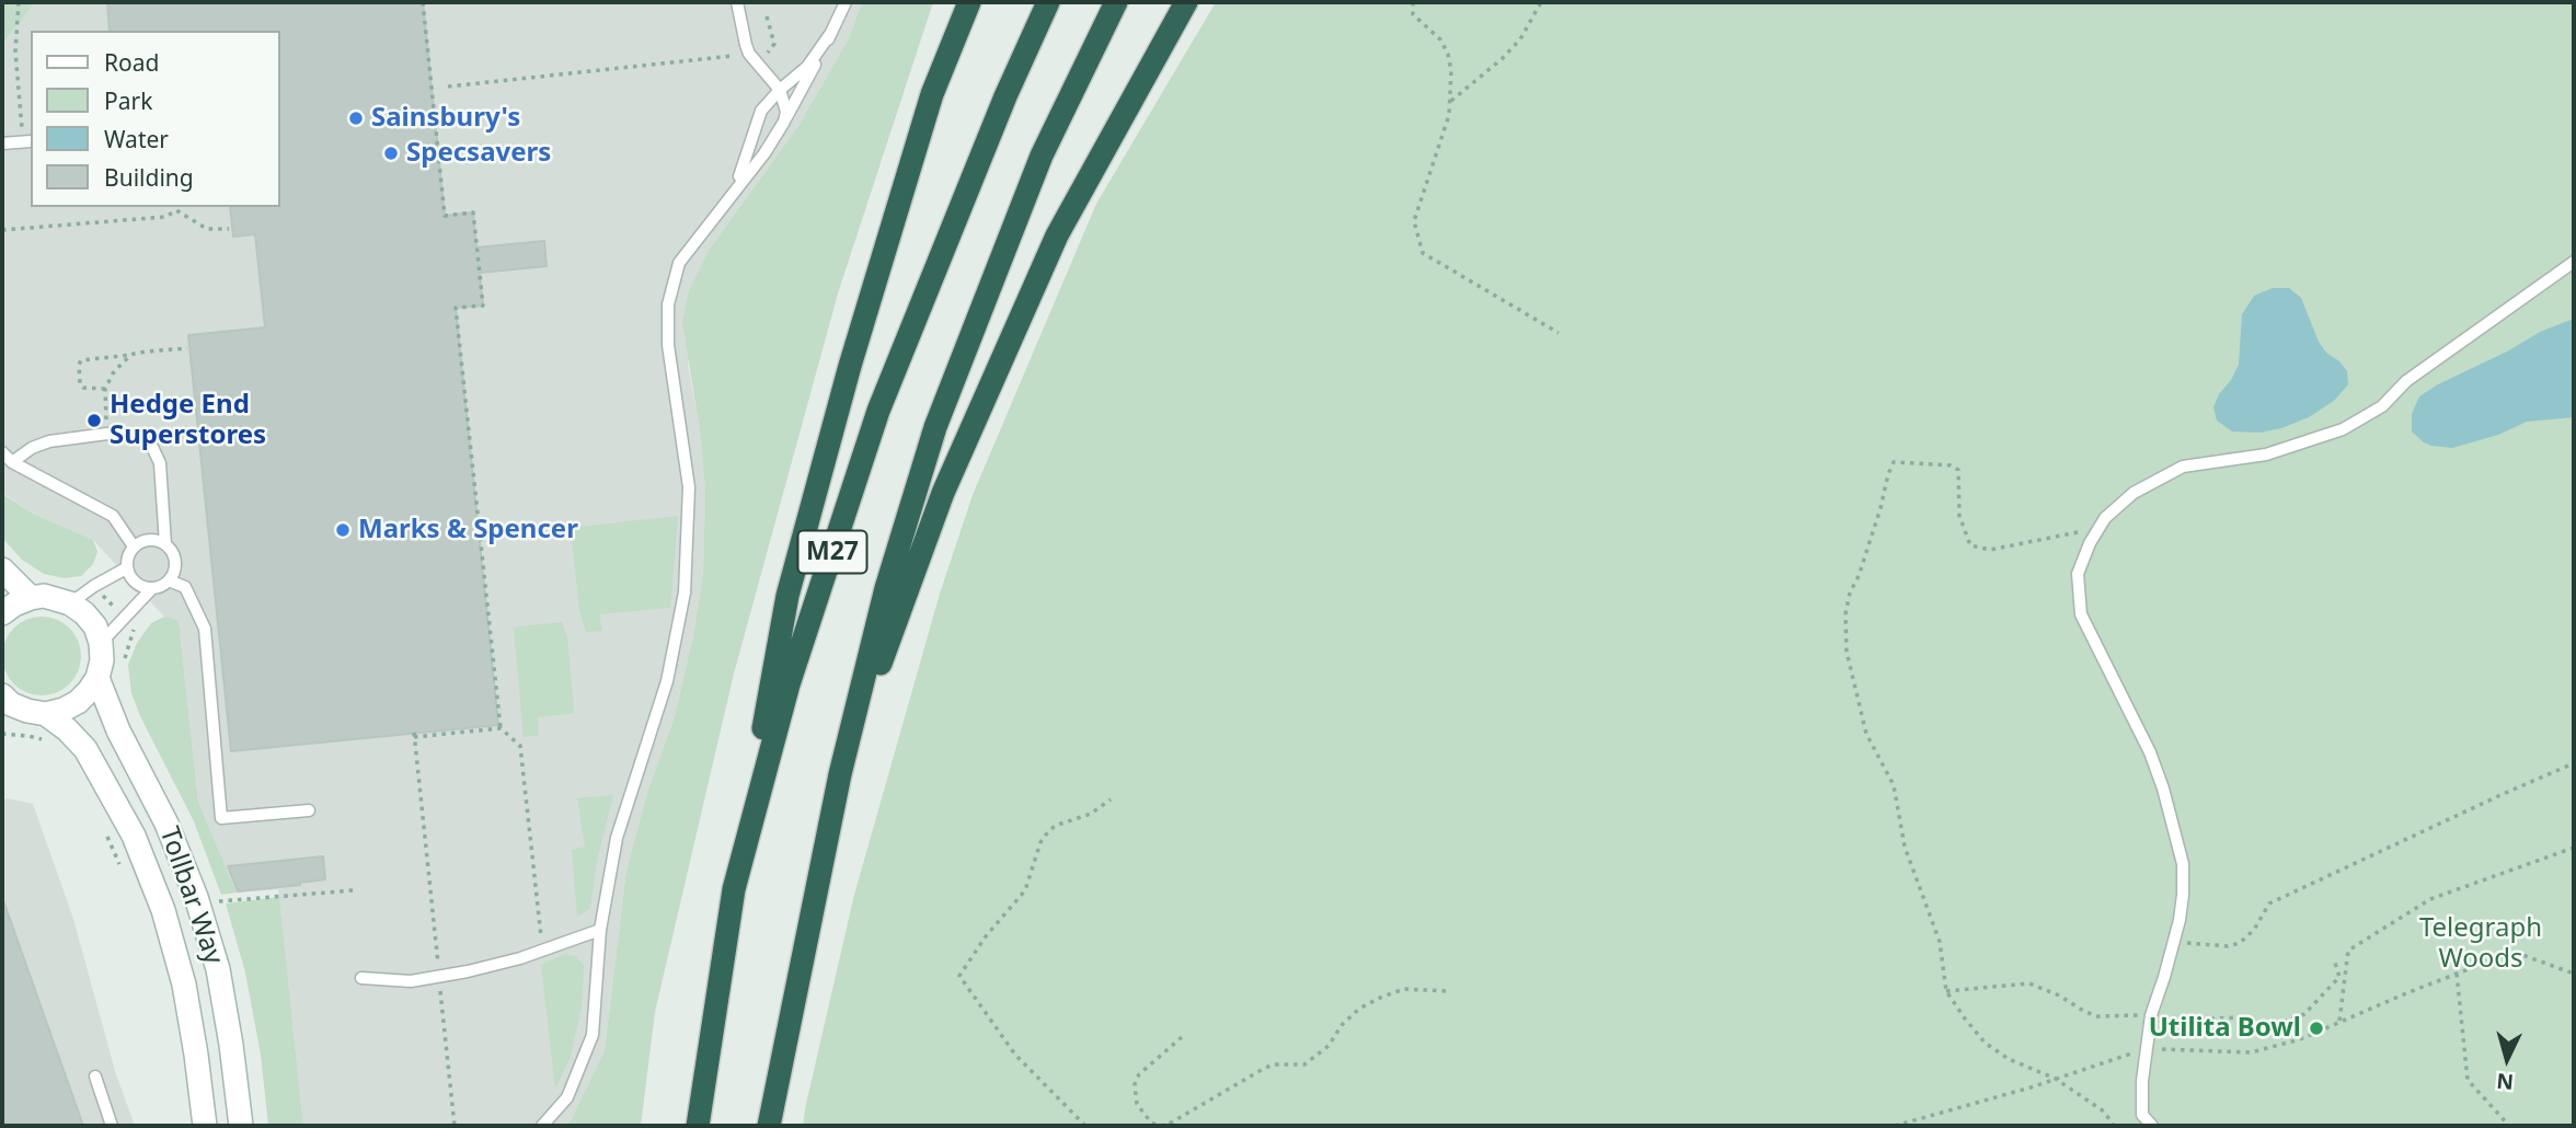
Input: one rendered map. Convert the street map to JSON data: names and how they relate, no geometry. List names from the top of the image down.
{
  "streets": {
    "highway": ["M27"],
    "main road": ["Tollbar Way"]
  },
  "parks": ["Telegraph Woods"],
  "places": [
    "Sainsbury's",
    "Specsavers",
    "Hedge End Superstores",
    "Marks & Spencer",
    "Utilita Bowl"
  ],
  "legend": [
    "Road",
    "Park",
    "Water",
    "Building"
  ],
  "north": "bottom"
}
